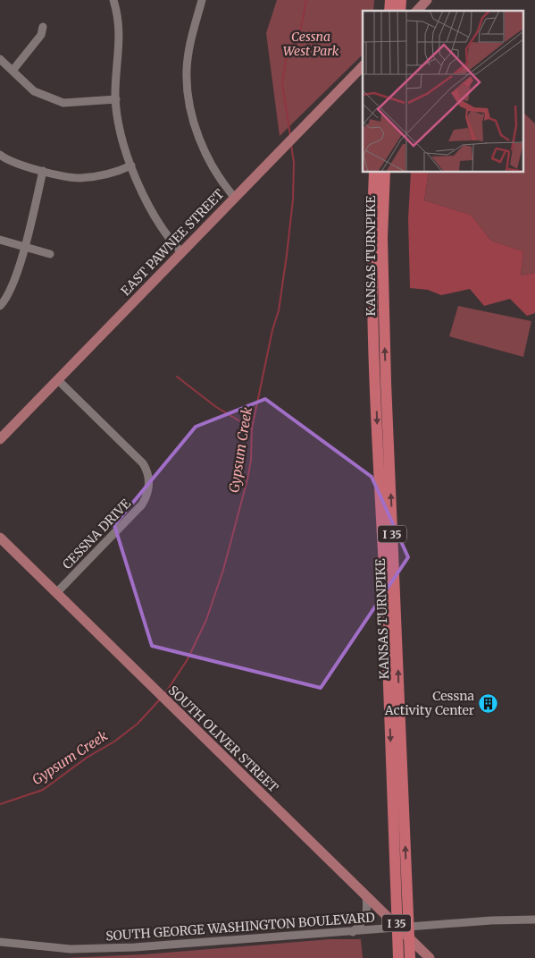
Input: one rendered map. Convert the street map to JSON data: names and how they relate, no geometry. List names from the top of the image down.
{
  "streets": {
    "highway": ["KANSAS TURNPIKE", "I 35"],
    "main road": ["EAST PAWNEE STREET", "SOUTH OLIVER STREET"],
    "street": ["CESSNA DRIVE", "SOUTH GEORGE WASHINGTON BOULEVARD"]
  },
  "crossings": [
    ["EAST PAWNEE STREET", "CESSNA DRIVE"],
    ["CESSNA DRIVE", "SOUTH OLIVER STREET"],
    ["SOUTH OLIVER STREET", "SOUTH GEORGE WASHINGTON BOULEVARD"]
  ],
  "water": ["Gypsum Creek"],
  "parks": ["Cessna West Park"],
  "places": {
    "building": ["Cessna Activity Center"]
  }
}
